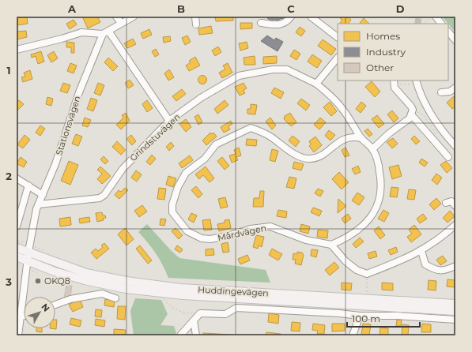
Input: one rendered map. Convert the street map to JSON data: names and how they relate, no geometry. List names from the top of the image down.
{
  "streets": {
    "main road": ["Huddingevägen"],
    "street": ["Stationsvägen", "Grindstuvägen", "Mårdvägen"]
  },
  "crossings": [
    ["Stationsvägen", "Grindstuvägen"],
    ["Stationsvägen", "Huddingevägen"],
    ["Grindstuvägen", "Mårdvägen"]
  ],
  "places": ["OKQ8"],
  "legend": ["Homes", "Industry", "Other"],
  "scale_bar": "100 m",
  "north": "top right",
  "grid": {
    "columns": [
      "A",
      "B",
      "C",
      "D"
    ],
    "rows": ["1", "2", "3"]
  }
}
